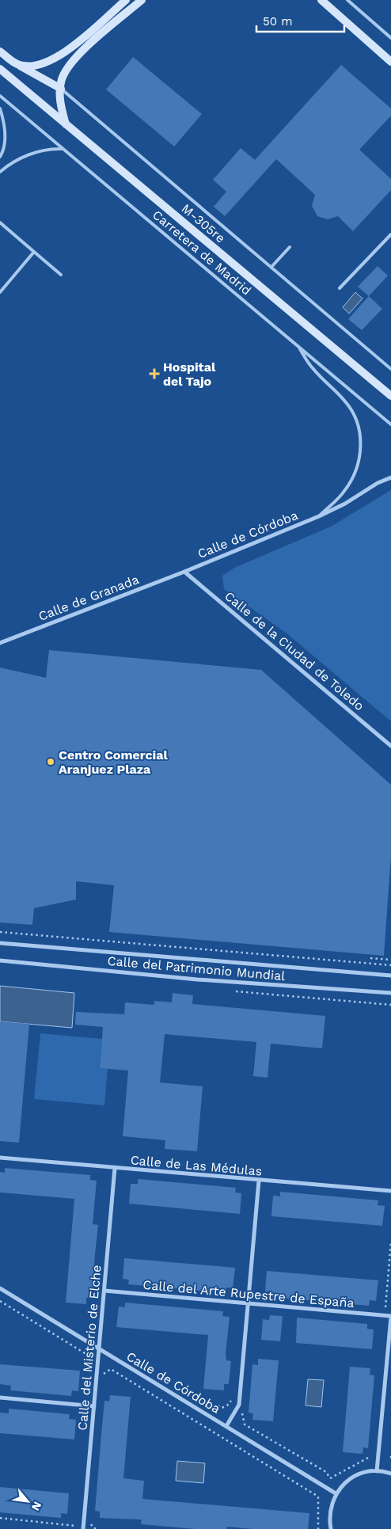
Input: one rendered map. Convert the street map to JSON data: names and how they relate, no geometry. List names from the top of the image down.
{
  "streets": {
    "main road": ["M-305re"],
    "street": [
      "Calle de Córdoba",
      "Calle de Granada",
      "Calle de la Ciudad de Toledo",
      "Calle del Patrimonio Mundial",
      "Calle de Las Médulas",
      "Calle del Arte Rupestre de España",
      "Calle del Misterio de Elche"
    ],
    "lane": ["Carretera de Madrid"]
  },
  "crossings": [
    ["Carretera de Madrid", "Calle de Córdoba"],
    ["Calle de Córdoba", "Calle de Granada"],
    ["Calle de Córdoba", "Calle de la Ciudad de Toledo"],
    ["Calle de Córdoba", "Calle del Misterio de Elche"],
    ["Calle de Granada", "Calle de la Ciudad de Toledo"],
    ["Calle de Las Médulas", "Calle del Misterio de Elche"],
    ["Calle del Arte Rupestre de España", "Calle del Misterio de Elche"]
  ],
  "places": {
    "health": ["Hospital del Tajo"],
    "other": ["Centro Comercial Aranjuez Plaza"]
  },
  "scale_bar": "50 m",
  "north": "bottom right"
}
